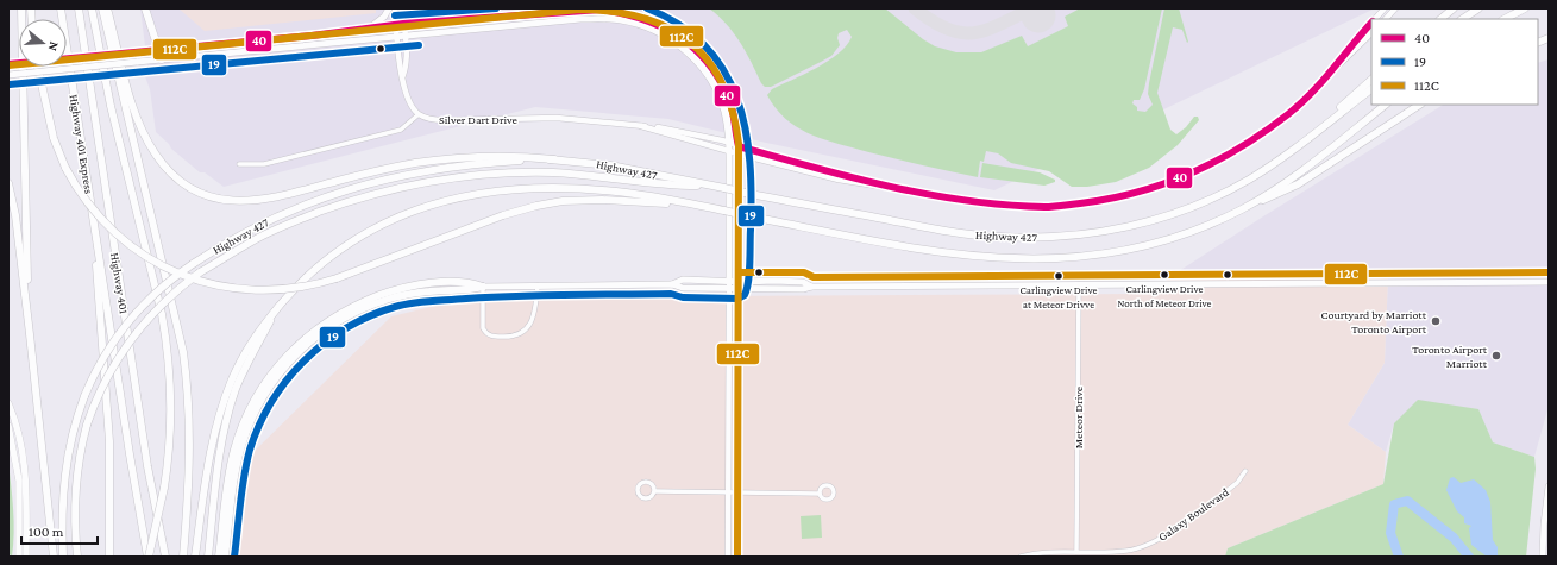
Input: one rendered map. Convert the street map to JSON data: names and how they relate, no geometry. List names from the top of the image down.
{
  "streets": {
    "highway": ["Highway 401 Express", "Highway 427", "Highway 401"],
    "street": ["Silver Dart Drive", "Meteor Drive", "Galaxy Boulevard"]
  },
  "crossings": [
    ["Highway 401 Express", "Highway 401"],
    ["Meteor Drive", "Galaxy Boulevard"]
  ],
  "places": [
    "Carlingview Drive North of Meteor Drive",
    "Carlingview Drive at Meteor Drivve",
    "Courtyard by Marriott Toronto Airport",
    "Toronto Airport Marriott"
  ],
  "lines": ["transit line 19", "transit line 40", "transit line 112C"],
  "legend": ["40", "19", "112C"],
  "scale_bar": "100 m",
  "north": "right"
}
